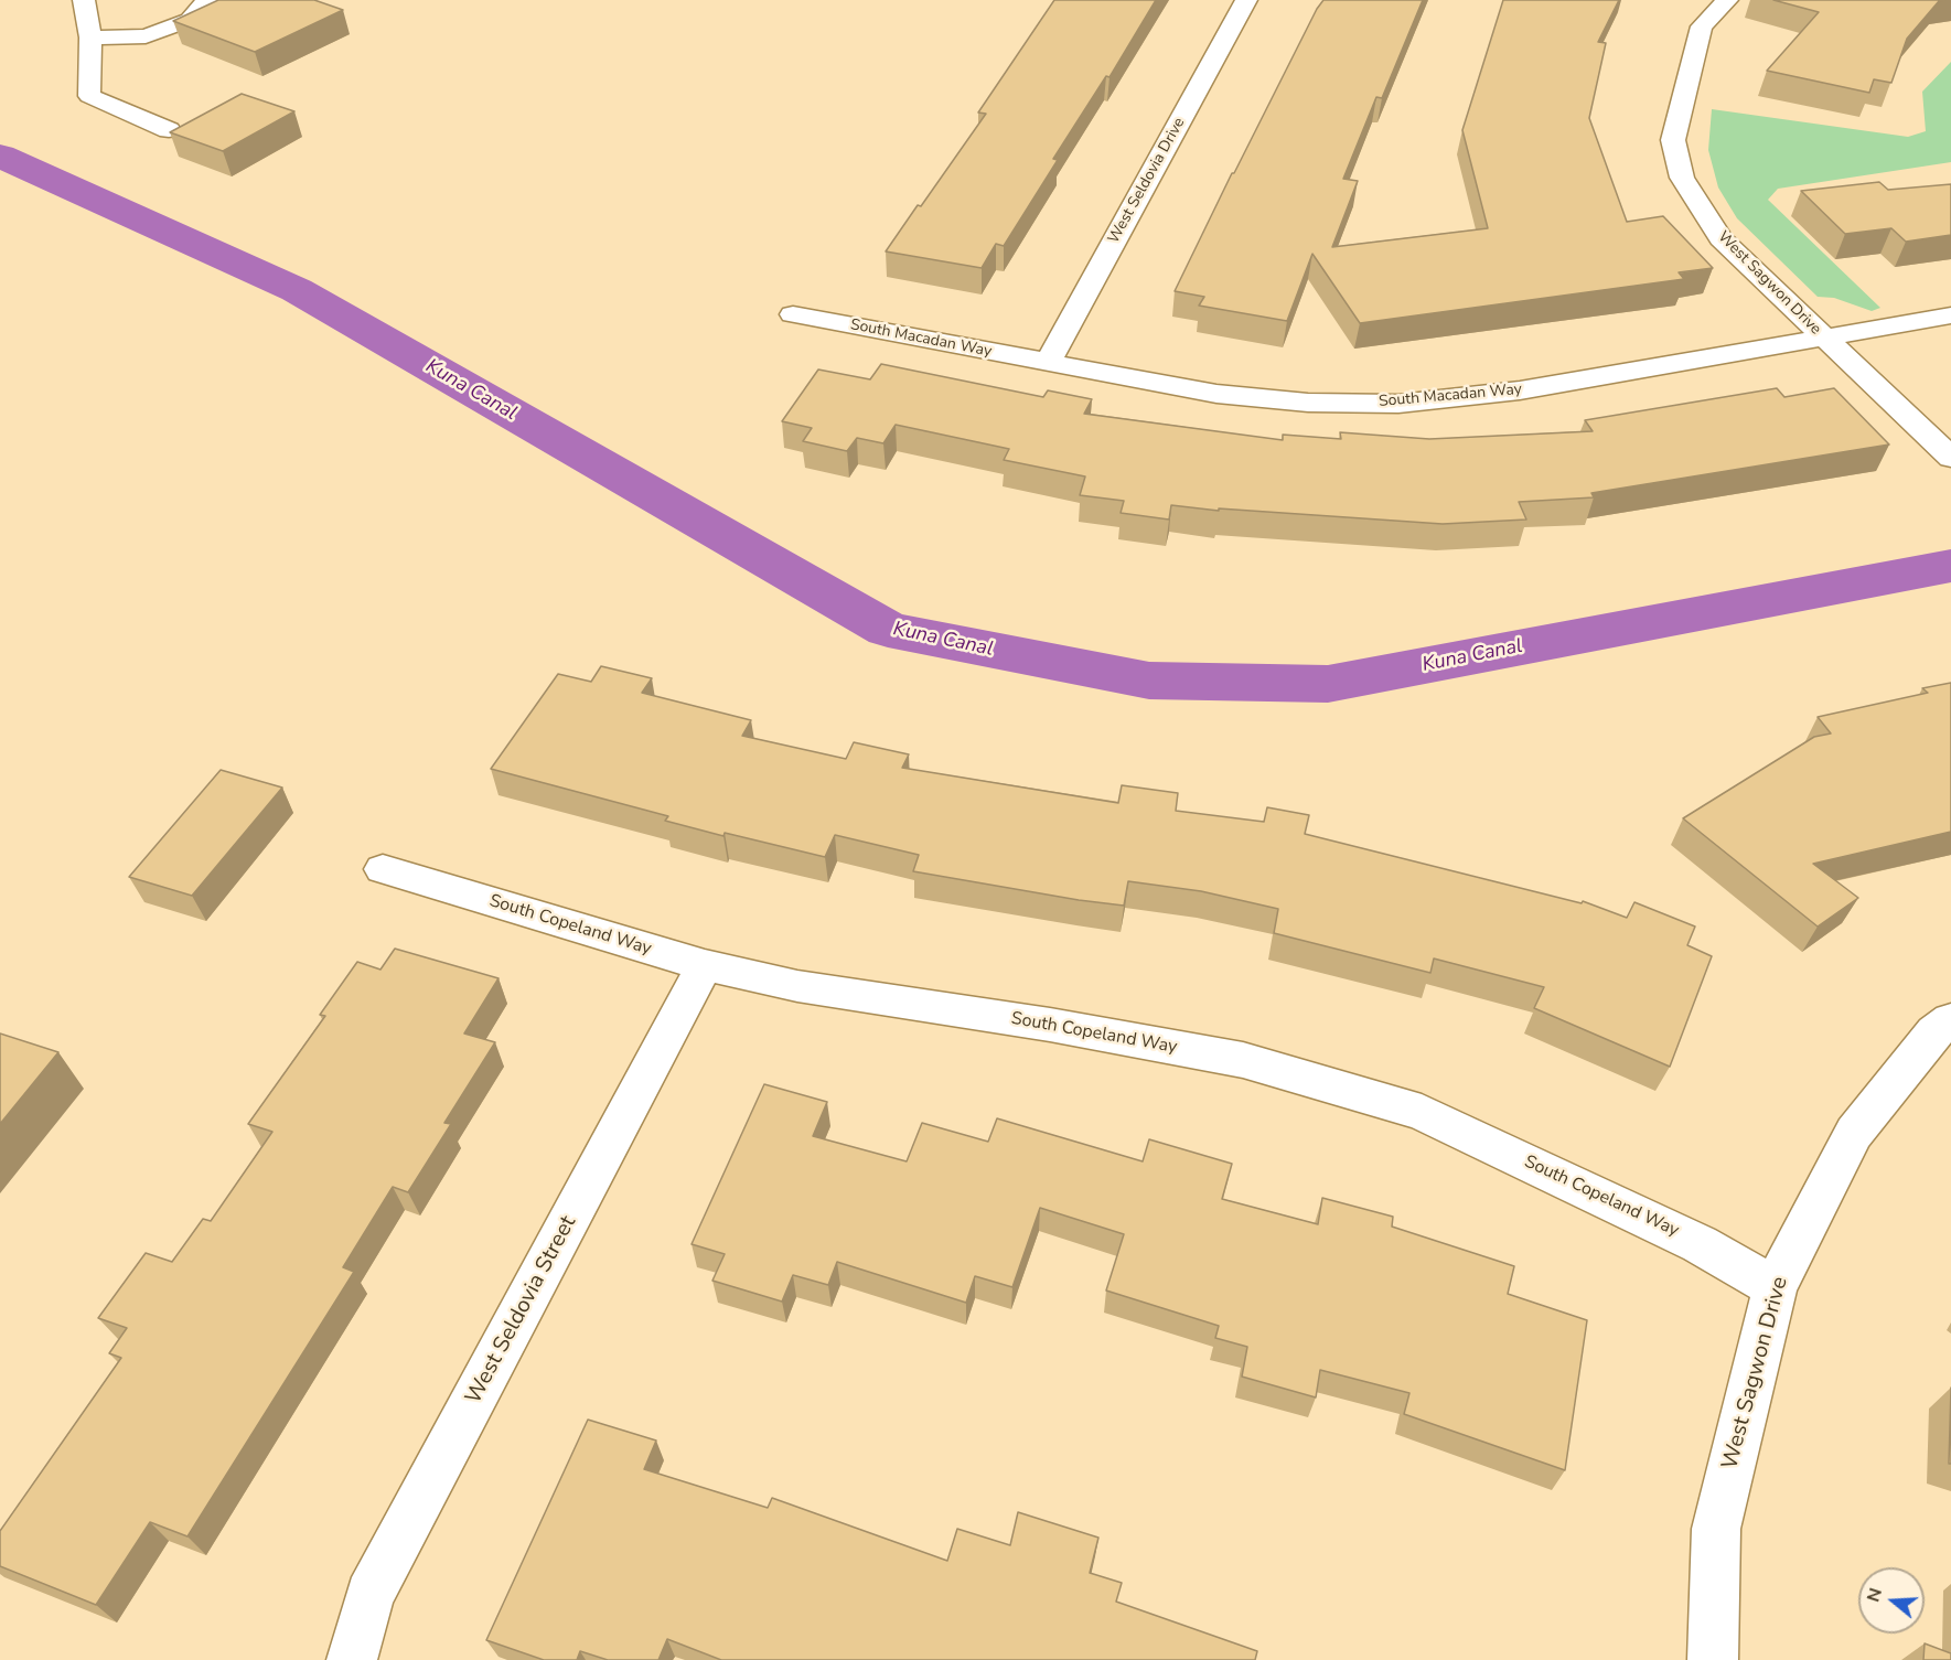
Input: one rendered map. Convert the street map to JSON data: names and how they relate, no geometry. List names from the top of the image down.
{
  "streets": {
    "street": [
      "West Seldovia Drive",
      "West Sagwon Drive",
      "South Macadan Way",
      "South Copeland Way",
      "West Seldovia Street"
    ]
  },
  "crossings": [
    ["West Seldovia Drive", "South Macadan Way"],
    ["West Sagwon Drive", "South Macadan Way"],
    ["West Sagwon Drive", "South Copeland Way"],
    ["South Copeland Way", "West Seldovia Street"]
  ],
  "water": ["Kuna Canal"],
  "north": "left"
}
